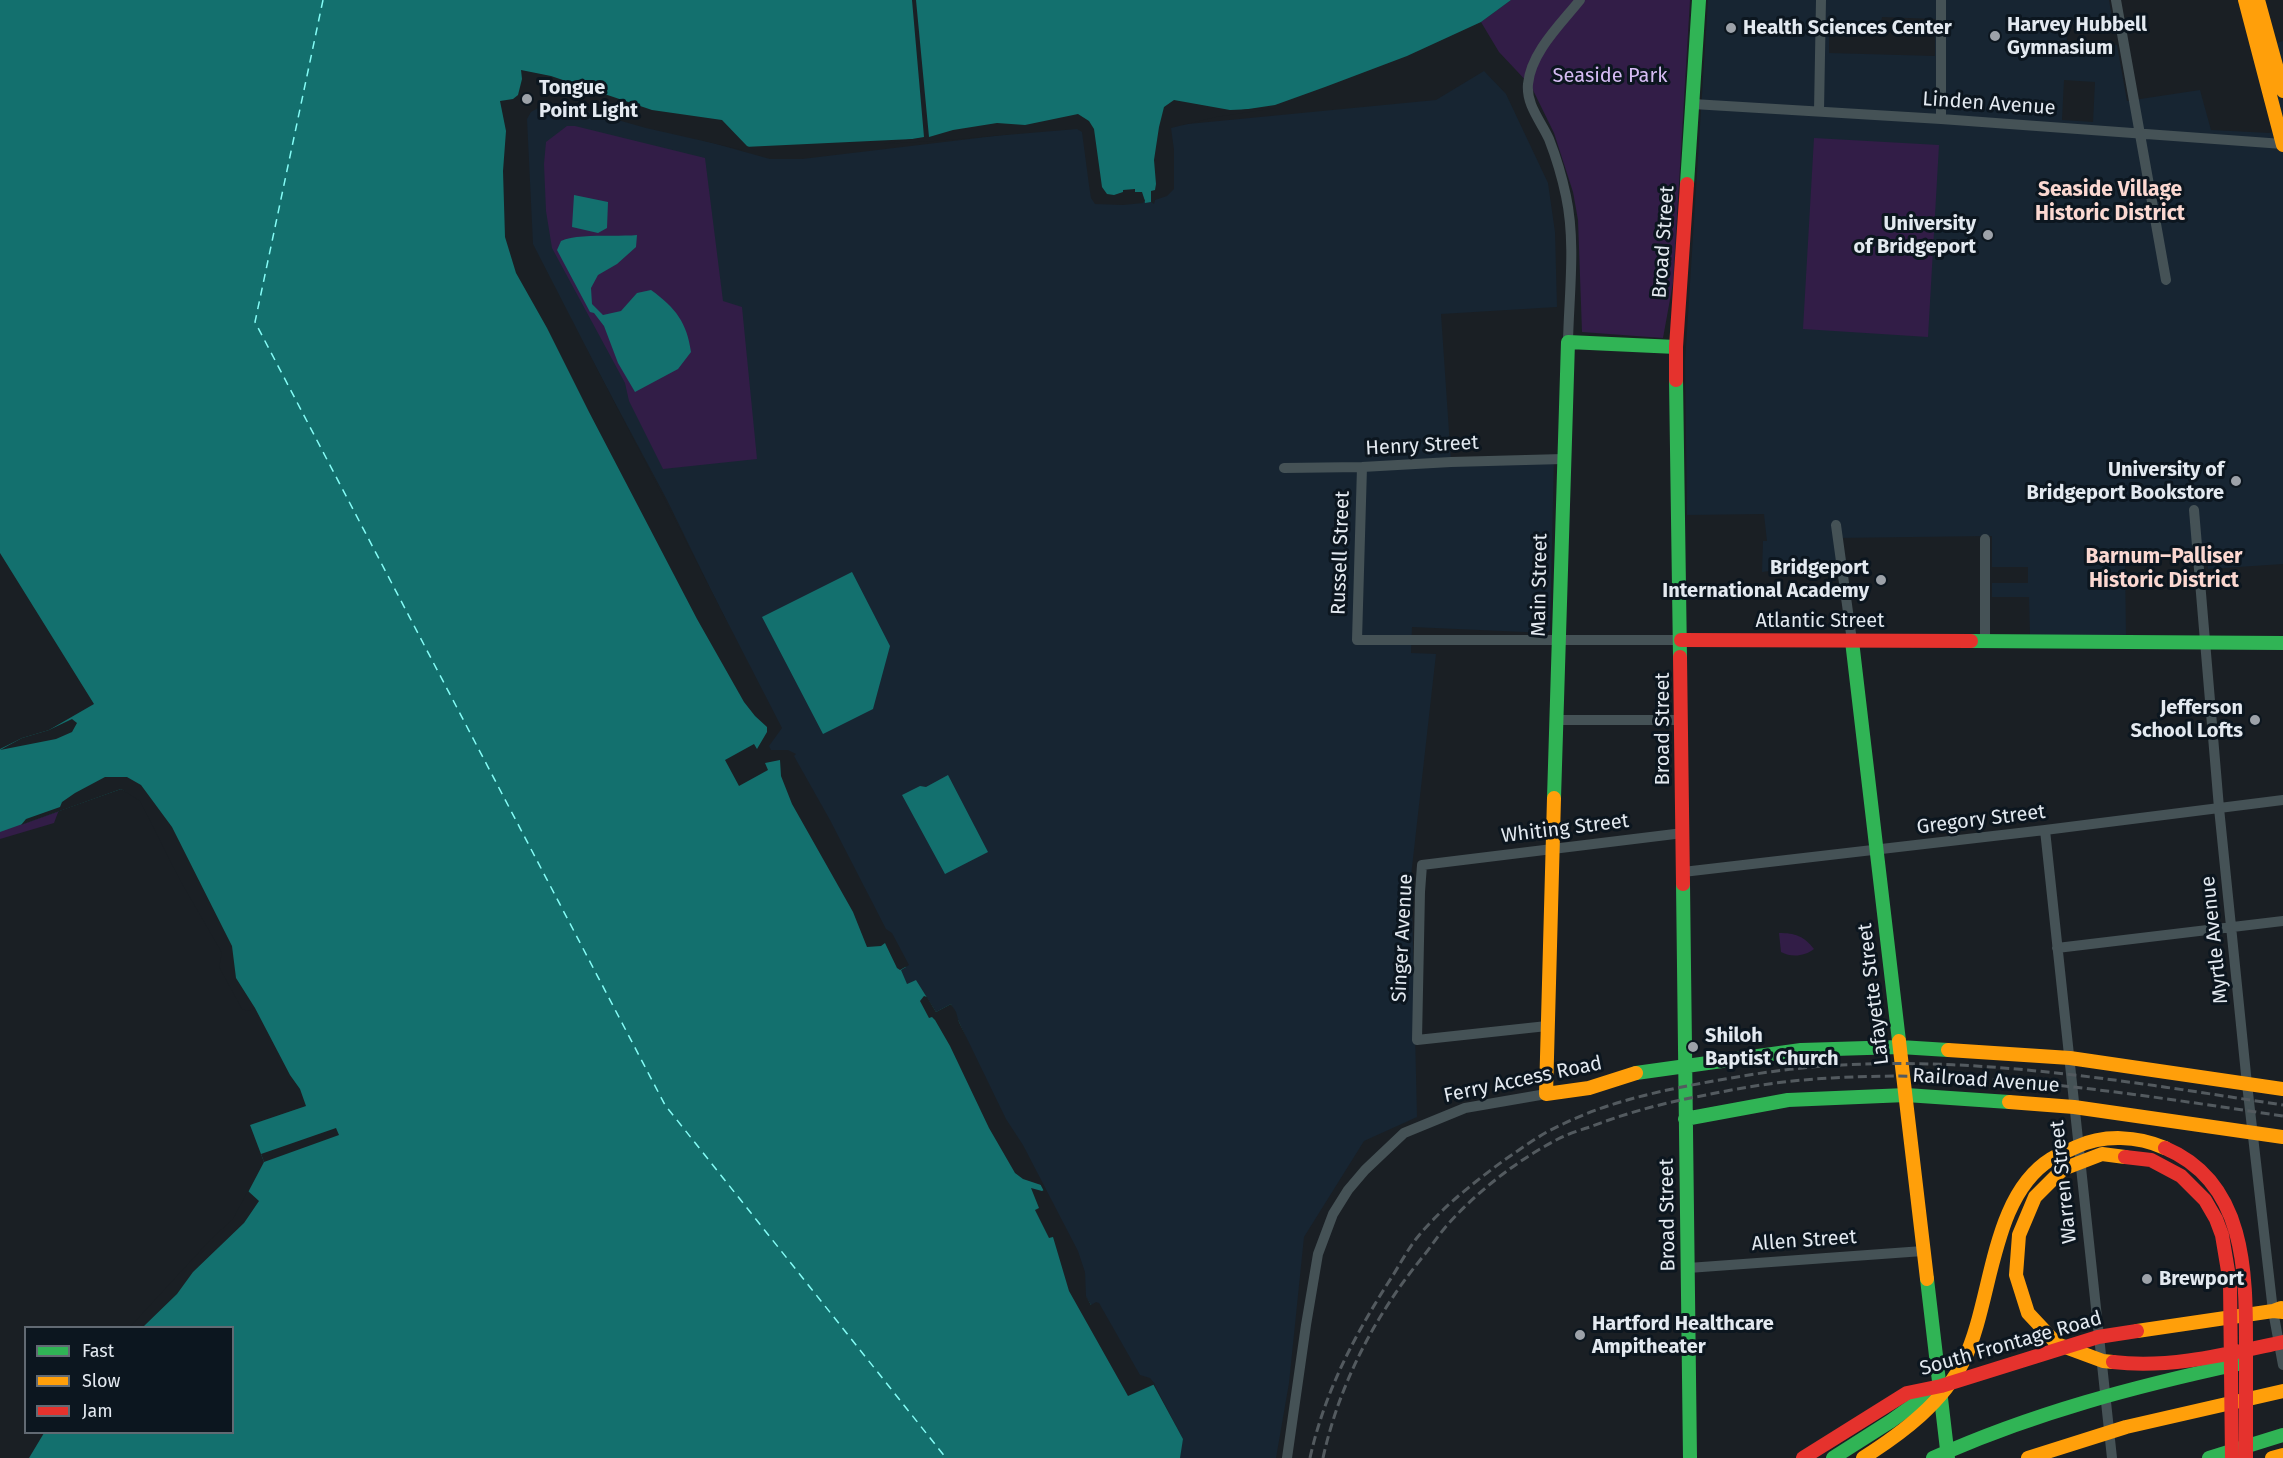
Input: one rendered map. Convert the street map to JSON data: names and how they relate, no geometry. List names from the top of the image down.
{
  "streets": {
    "main road": [
      "Broad Street",
      "Main Street",
      "Atlantic Street",
      "Lafayette Street",
      "Ferry Access Road",
      "Railroad Avenue",
      "South Frontage Road"
    ],
    "street": [
      "Linden Avenue",
      "Henry Street",
      "Russell Street",
      "Gregory Street",
      "Whiting Street",
      "Singer Avenue",
      "Myrtle Avenue",
      "Warren Street",
      "Allen Street"
    ]
  },
  "crossings": [
    ["Linden Avenue", "Broad Street"],
    ["Broad Street", "Atlantic Street"],
    ["Broad Street", "Gregory Street"],
    ["Broad Street", "Whiting Street"],
    ["Broad Street", "Ferry Access Road"],
    ["Broad Street", "Railroad Avenue"],
    ["Broad Street", "Allen Street"],
    ["Henry Street", "Russell Street"],
    ["Henry Street", "Main Street"],
    ["Russell Street", "Atlantic Street"],
    ["Main Street", "Atlantic Street"],
    ["Main Street", "Whiting Street"],
    ["Main Street", "Singer Avenue"],
    ["Main Street", "Ferry Access Road"],
    ["Atlantic Street", "Myrtle Avenue"],
    ["Atlantic Street", "Lafayette Street"],
    ["Gregory Street", "Myrtle Avenue"],
    ["Gregory Street", "Lafayette Street"],
    ["Gregory Street", "Warren Street"],
    ["Whiting Street", "Singer Avenue"],
    ["Myrtle Avenue", "Railroad Avenue"],
    ["Myrtle Avenue", "South Frontage Road"],
    ["Lafayette Street", "Railroad Avenue"],
    ["Lafayette Street", "Allen Street"],
    ["Lafayette Street", "South Frontage Road"],
    ["Ferry Access Road", "Railroad Avenue"],
    ["Railroad Avenue", "Warren Street"],
    ["Warren Street", "South Frontage Road"]
  ],
  "districts": ["Seaside Village Historic District", "Barnum–Palliser Historic District"],
  "parks": ["Seaside Park"],
  "places": [
    "Health Sciences Center",
    "Harvey Hubbell Gymnasium",
    "Tongue Point Light",
    "University of Bridgeport",
    "University of Bridgeport Bookstore",
    "Bridgeport International Academy",
    "Jefferson School Lofts",
    "Shiloh Baptist Church",
    "Brewport",
    "Hartford Healthcare Ampitheater"
  ],
  "legend": ["Fast", "Slow", "Jam"]
}
